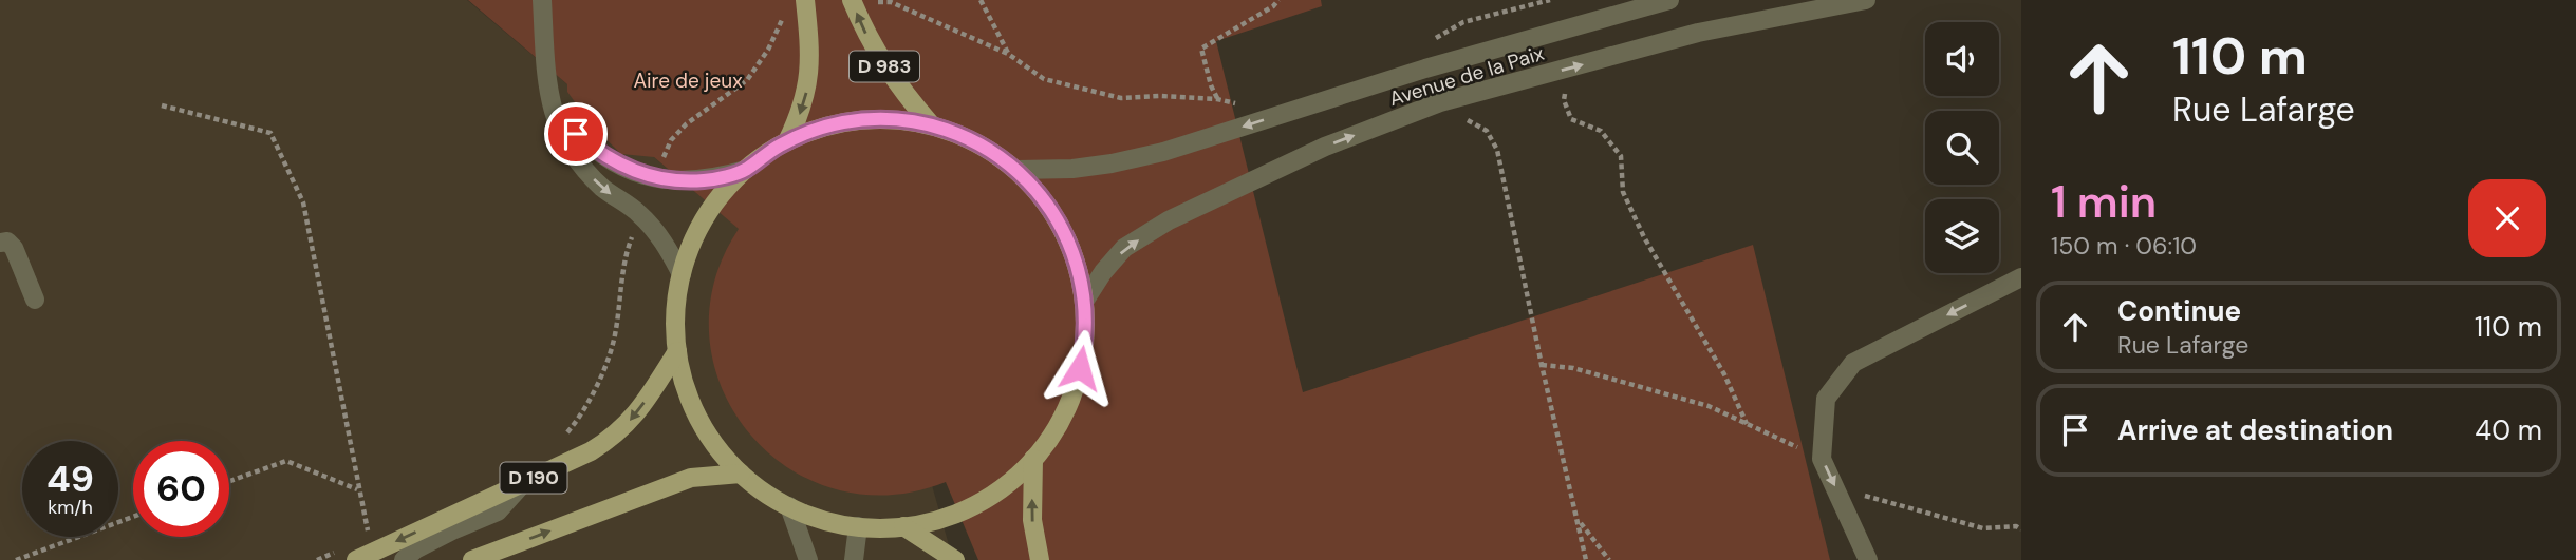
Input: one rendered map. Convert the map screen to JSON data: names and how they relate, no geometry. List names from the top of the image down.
{
  "streets": {
    "main road": ["D 983", "D 190"],
    "street": ["Avenue de la Paix"]
  },
  "parks": ["Aire de jeux"],
  "page": {
    "turn": ["110 m", "Rue Lafarge"],
    "heading": ["1 min", "150 m · 06:10"],
    "list": [
      {
        "name": "Continue",
        "note": "Rue Lafarge",
        "value": "110 m"
      },
      {
        "name": "Arrive at destination",
        "value": "40 m"
      }
    ],
    "speed": "49 km/h",
    "limit": "60"
  }
}
